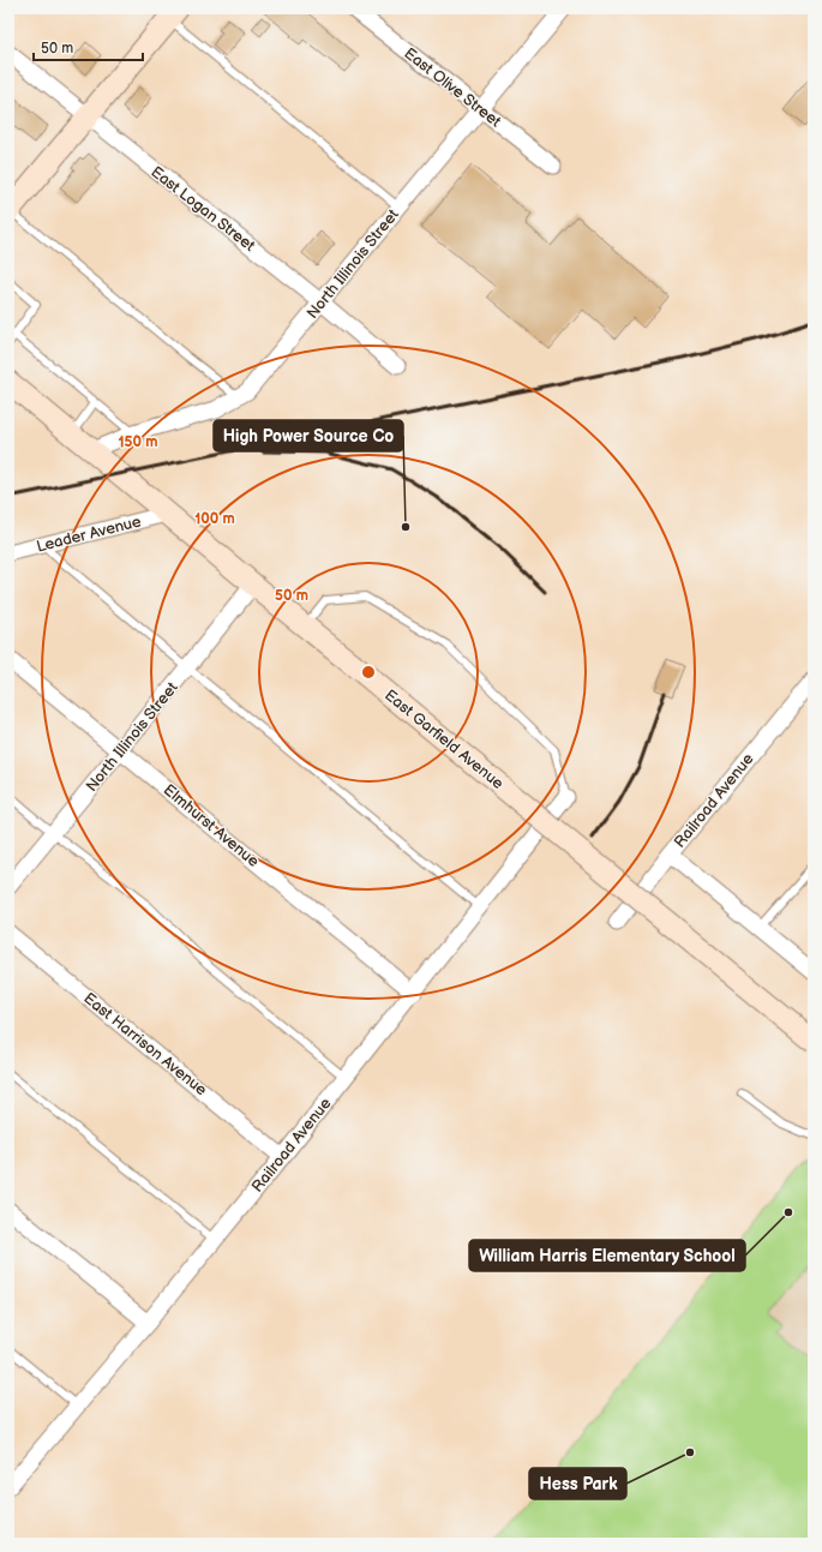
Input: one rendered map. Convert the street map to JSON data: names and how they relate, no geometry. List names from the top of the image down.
{
  "streets": {
    "street": [
      "East Olive Street",
      "East Logan Street",
      "North Illinois Street",
      "Leader Avenue",
      "East Garfield Avenue",
      "Railroad Avenue",
      "Elmhurst Avenue",
      "East Harrison Avenue"
    ]
  },
  "crossings": [
    ["East Olive Street", "North Illinois Street"],
    ["East Logan Street", "North Illinois Street"],
    ["North Illinois Street", "East Garfield Avenue"],
    ["North Illinois Street", "Elmhurst Avenue"],
    ["Leader Avenue", "East Garfield Avenue"],
    ["Railroad Avenue", "Elmhurst Avenue"],
    ["Railroad Avenue", "East Harrison Avenue"]
  ],
  "places": ["High Power Source Co", "William Harris Elementary School", "Hess Park"],
  "scale_bar": "50 m",
  "rings": ["150 m", "100 m", "50 m"]
}
